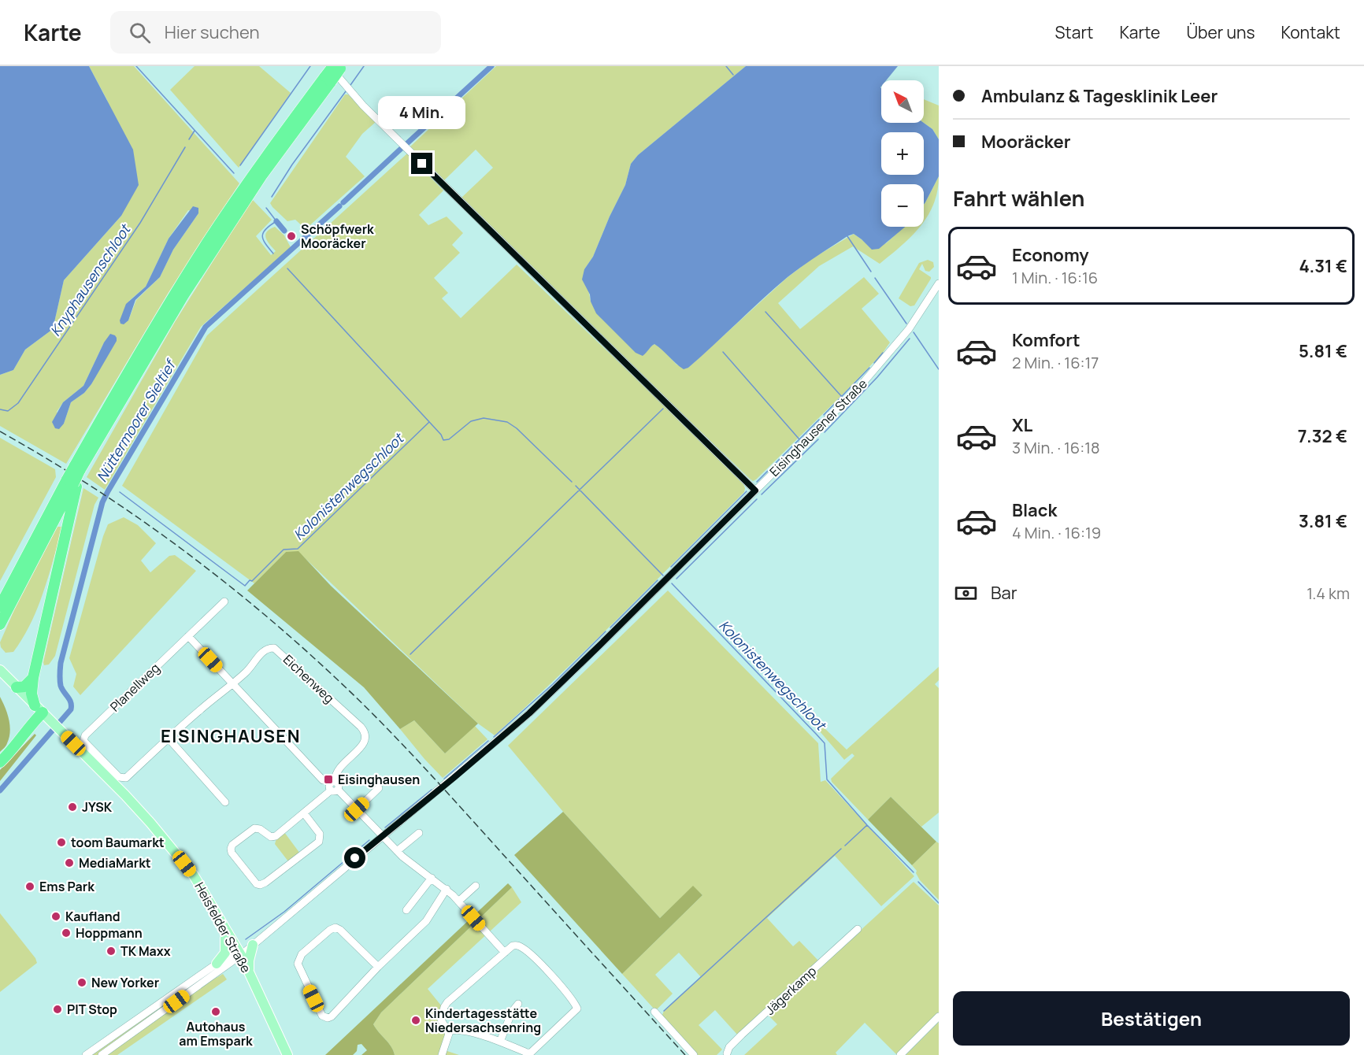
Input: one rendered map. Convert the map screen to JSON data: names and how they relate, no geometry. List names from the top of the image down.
{
  "streets": {
    "main road": ["Heisfelder Straße"],
    "street": [
      "Eisinghausener Straße",
      "Eichenweg",
      "Planellweg",
      "Jägerkamp"
    ]
  },
  "crossings": [
    ["Eisinghausener Straße", "Heisfelder Straße"],
    ["Eichenweg", "Planellweg"]
  ],
  "districts": ["EISINGHAUSEN"],
  "water": ["Knyphausenschloot", "Nüttermoorer Sieltief", "Kolonistenwegschloot"],
  "places": {
    "other": [
      "Schöpfwerk Mooräcker",
      "JYSK",
      "toom Baumarkt",
      "MediaMarkt",
      "Ems Park",
      "Kaufland",
      "Hoppmann",
      "TK Maxx",
      "New Yorker",
      "PIT Stop",
      "Autohaus am Emspark",
      "Kindertagesstätte Niedersachsenring"
    ],
    "transit": ["Eisinghausen"]
  },
  "north": "top left",
  "page": {
    "header": "Karte",
    "search": "Hier suchen",
    "nav": [
      "Start",
      "Karte",
      "Über uns",
      "Kontakt"
    ],
    "banner": ["Ambulanz & Tagesklinik Leer", "Mooräcker"],
    "map_buttons": ["+", "−"],
    "bubble": "4 Min.",
    "heading": "Fahrt wählen",
    "list": [
      {
        "name": "Economy",
        "note": "1 Min. · 16:16",
        "value": "4.31 €"
      },
      {
        "name": "Komfort",
        "note": "2 Min. · 16:17",
        "value": "5.81 €"
      },
      {
        "name": "XL",
        "note": "3 Min. · 16:18",
        "value": "7.32 €"
      },
      {
        "name": "Black",
        "note": "4 Min. · 16:19",
        "value": "3.81 €"
      }
    ],
    "pay": ["Bar", "1.4 km"],
    "buttons": "Bestätigen"
  }
}
